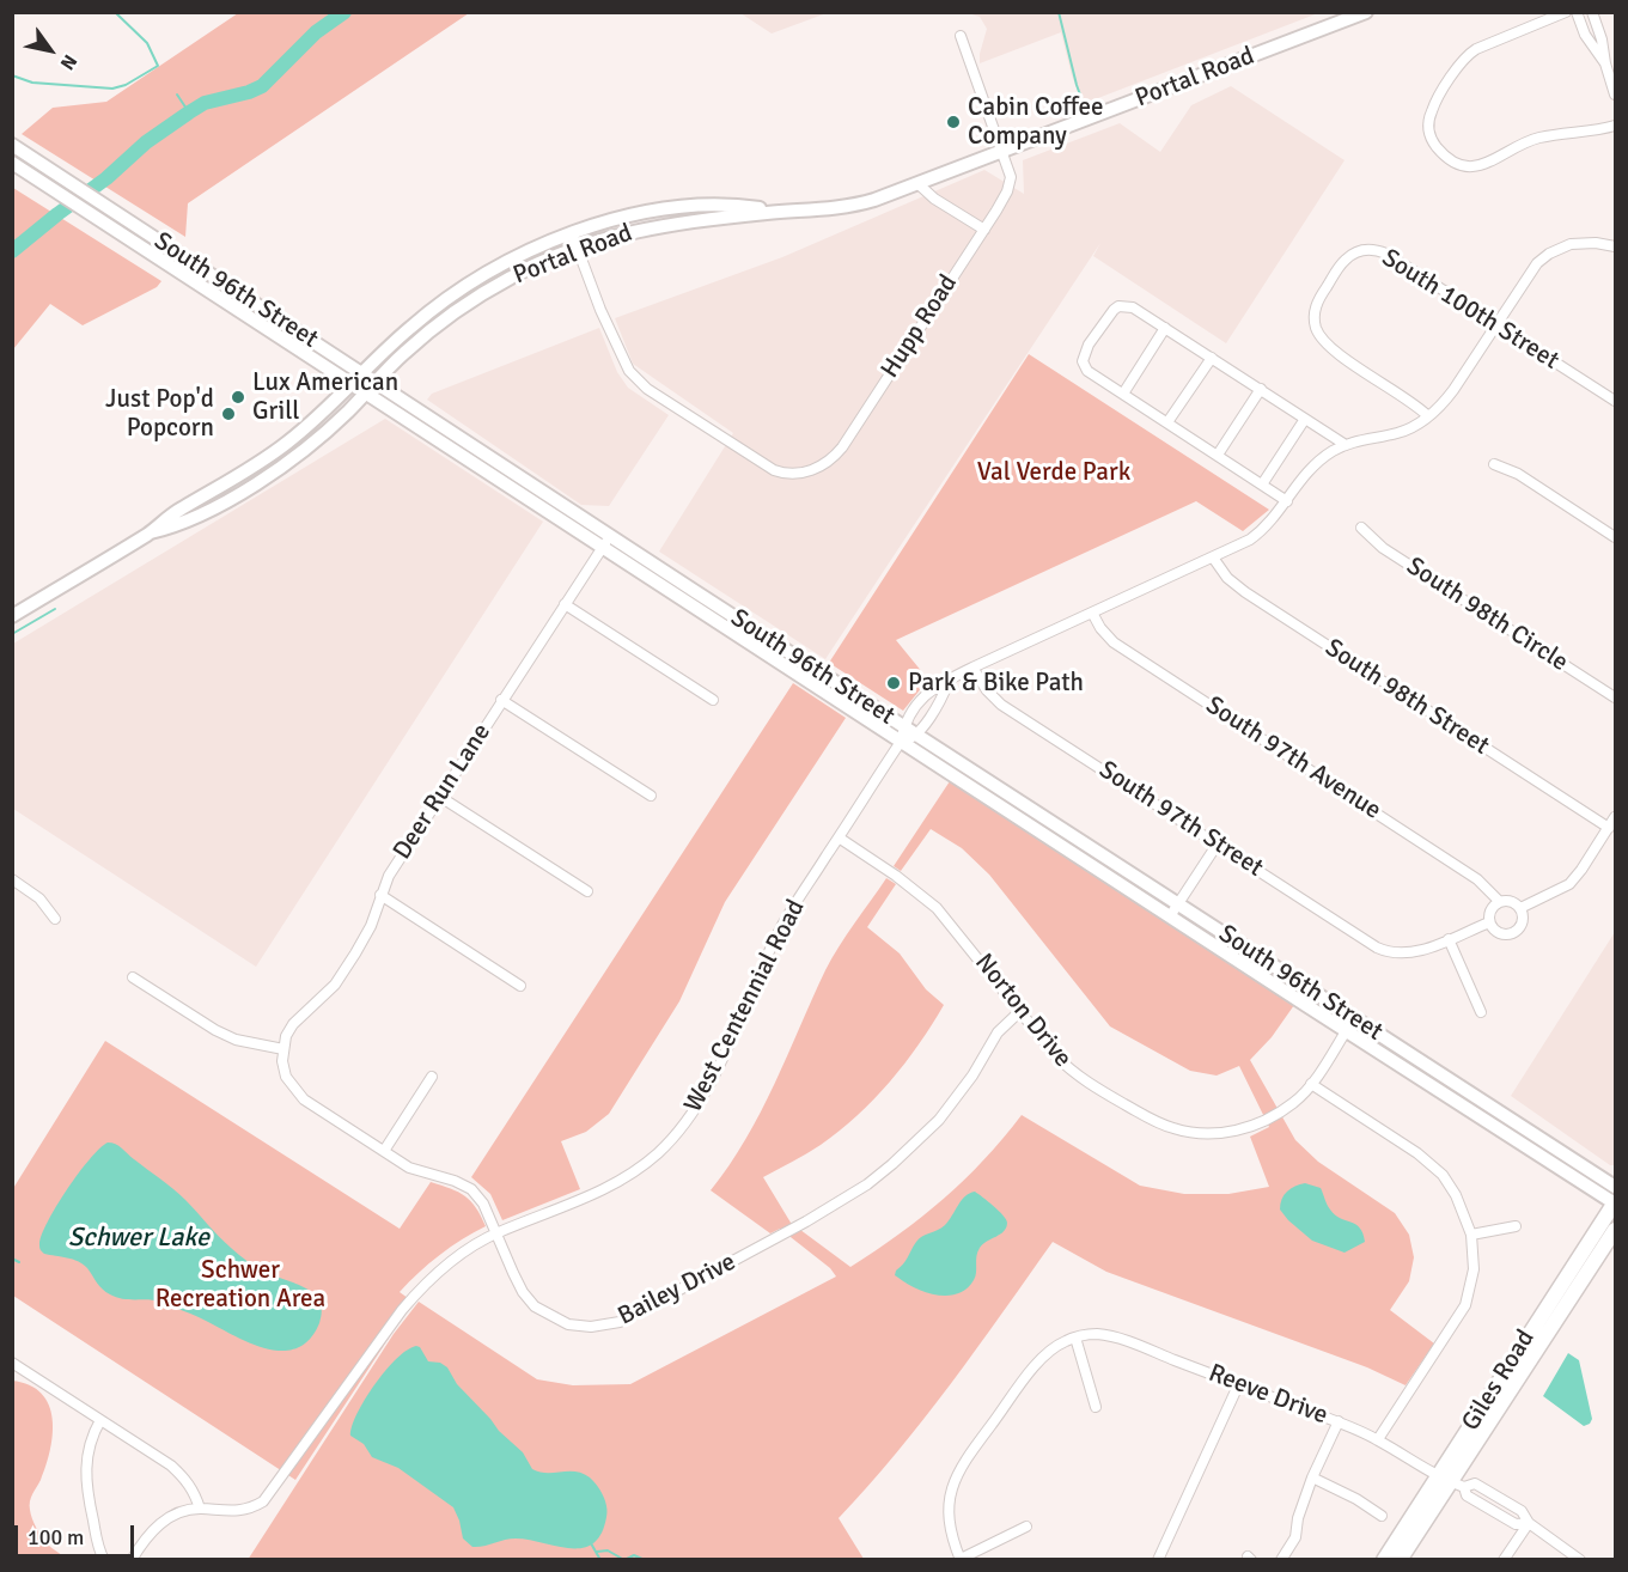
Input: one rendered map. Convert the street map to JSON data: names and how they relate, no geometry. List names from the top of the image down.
{
  "streets": {
    "main road": ["Portal Road", "South 96th Street", "Giles Road"],
    "street": [
      "South 100th Street",
      "Hupp Road",
      "South 98th Circle",
      "South 98th Street",
      "South 97th Avenue",
      "Deer Run Lane",
      "South 97th Street",
      "West Centennial Road",
      "Norton Drive",
      "Bailey Drive",
      "Reeve Drive"
    ]
  },
  "crossings": [
    ["Portal Road", "South 96th Street"],
    ["Portal Road", "Hupp Road"],
    ["South 96th Street", "Deer Run Lane"],
    ["South 96th Street", "West Centennial Road"],
    ["South 96th Street", "Norton Drive"],
    ["South 96th Street", "Giles Road"],
    ["South 100th Street", "West Centennial Road"],
    ["South 98th Street", "West Centennial Road"],
    ["South 97th Avenue", "West Centennial Road"],
    ["Deer Run Lane", "Bailey Drive"],
    ["South 97th Street", "West Centennial Road"],
    ["West Centennial Road", "Norton Drive"],
    ["West Centennial Road", "Bailey Drive"],
    ["Norton Drive", "Bailey Drive"],
    ["Giles Road", "Reeve Drive"]
  ],
  "water": ["Schwer Lake"],
  "parks": ["Val Verde Park", "Schwer Recreation Area"],
  "places": [
    "Cabin Coffee Company",
    "Lux American Grill",
    "Just Pop'd Popcorn",
    "Park & Bike Path"
  ],
  "scale_bar": "100 m",
  "north": "bottom right"
}
